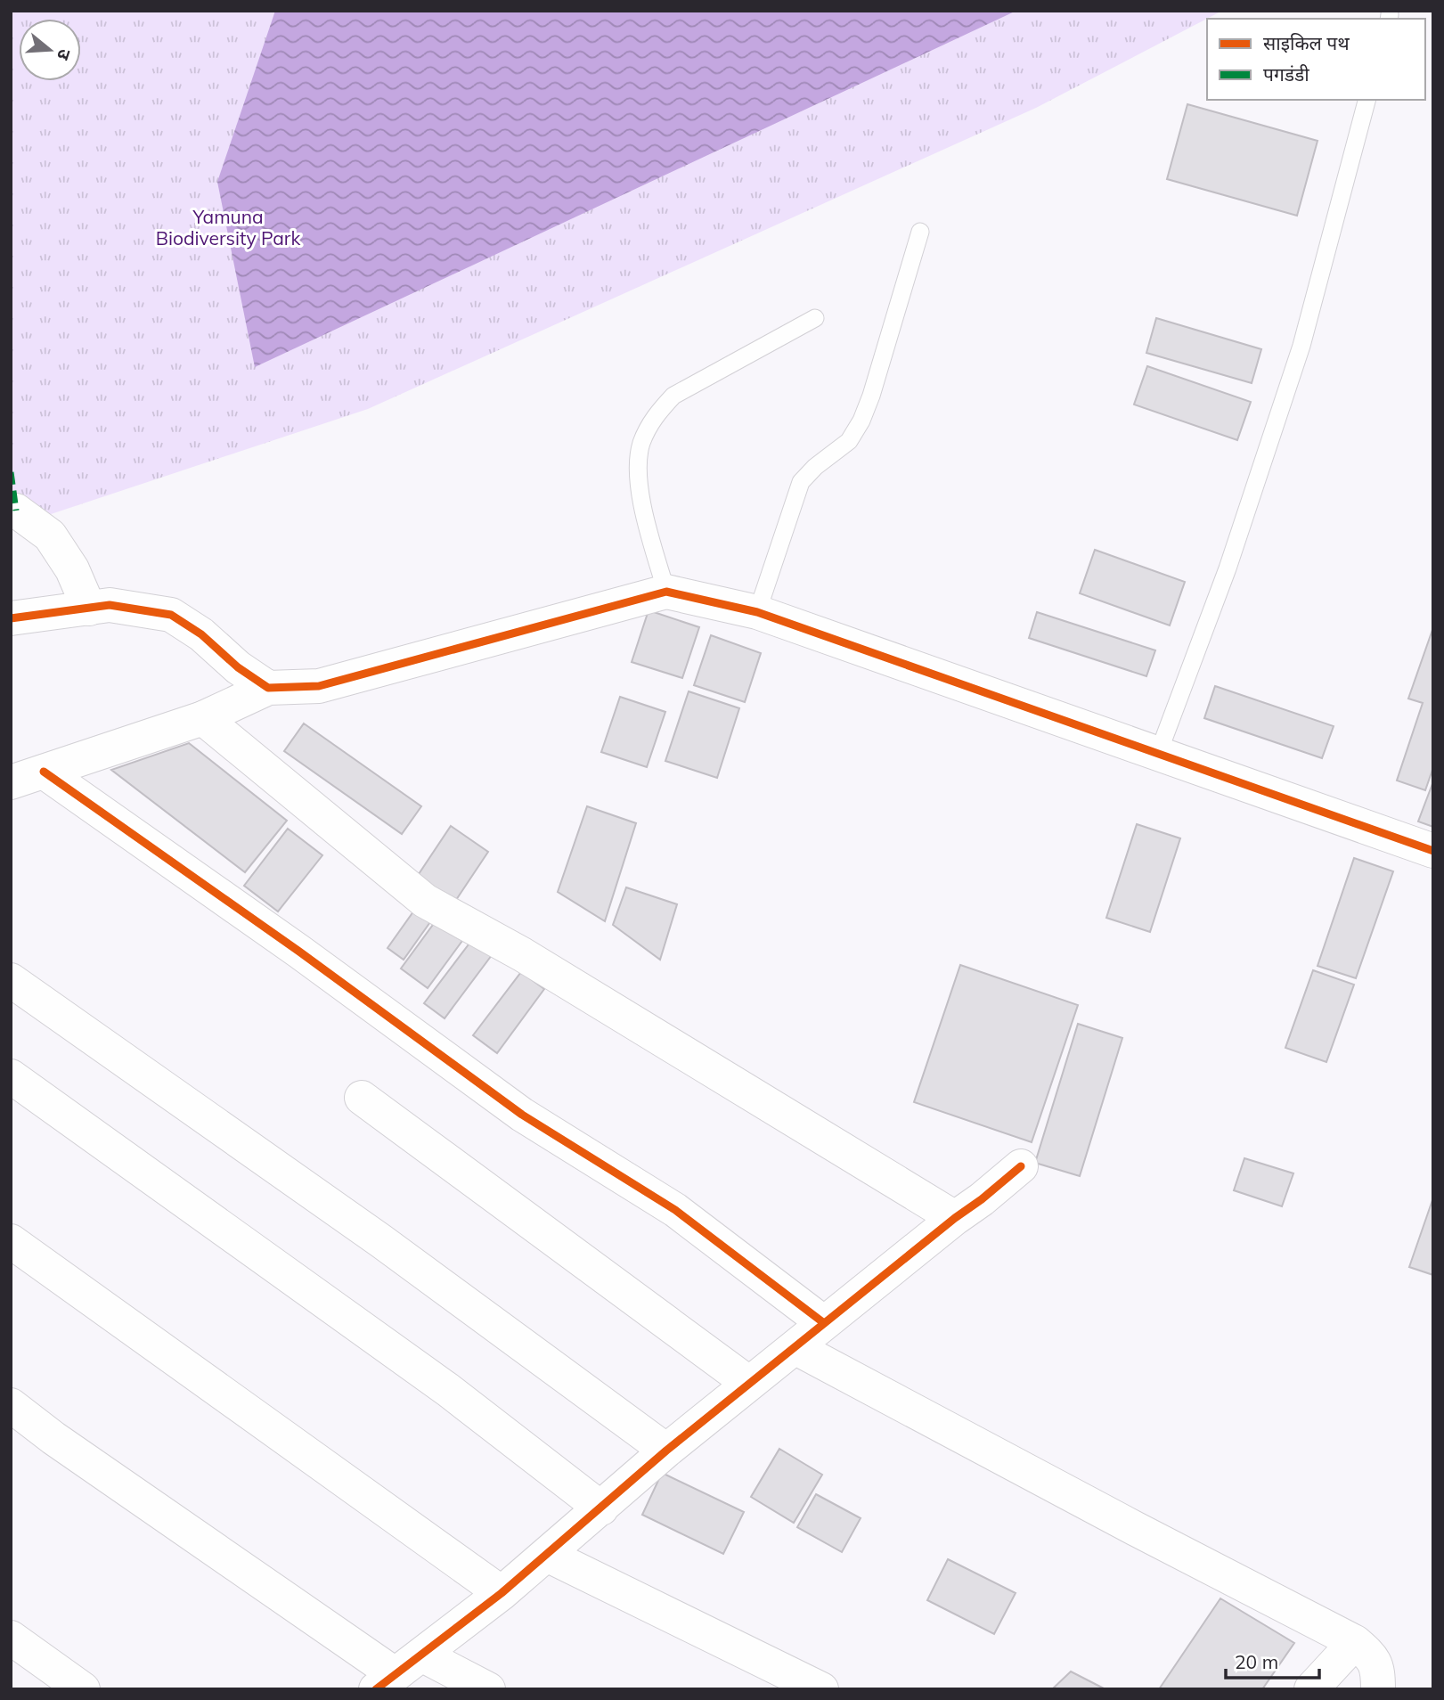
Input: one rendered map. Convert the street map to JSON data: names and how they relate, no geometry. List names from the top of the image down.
{
  "parks": ["Yamuna Biodiversity Park"],
  "legend": ["साइकिल पथ", "पगडंडी"],
  "scale_bar": "20 m",
  "north": "right"
}
